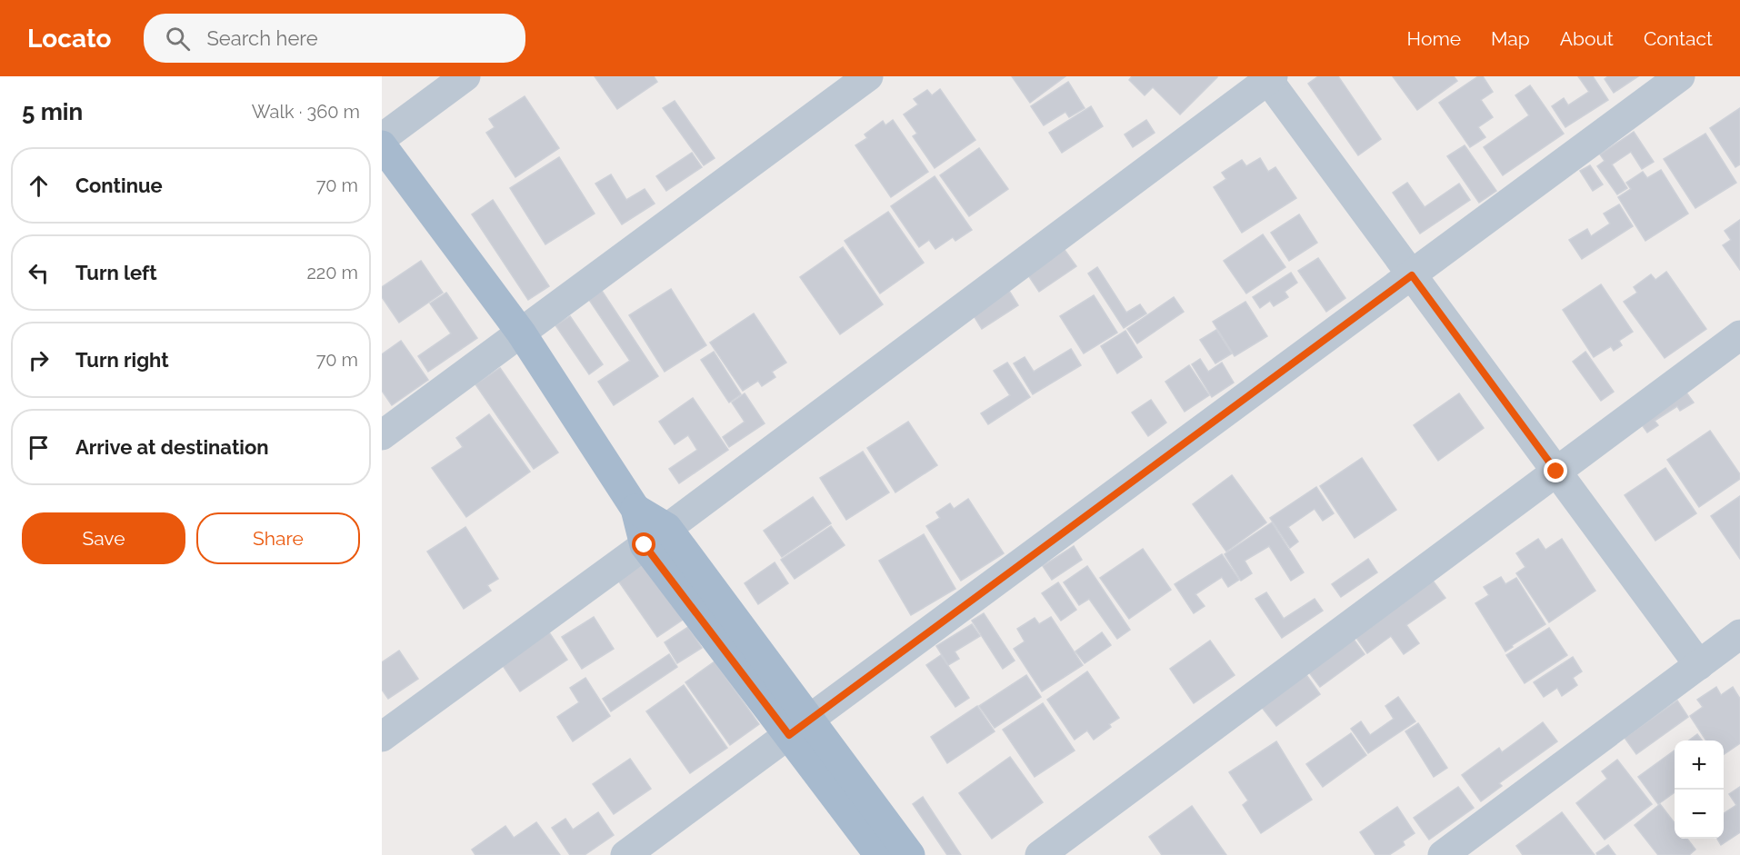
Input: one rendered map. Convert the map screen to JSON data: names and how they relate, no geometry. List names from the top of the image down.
{
  "page": {
    "header": "Locato",
    "search": "Search here",
    "nav": [
      "Home",
      "Map",
      "About",
      "Contact"
    ],
    "heading": ["5 min", "Walk · 360 m"],
    "list": [
      ["Continue", "70 m"],
      ["Turn left", "220 m"],
      ["Turn right", "70 m"],
      "Arrive at destination"
    ],
    "buttons": ["Save", "Share"],
    "map_buttons": ["+", "−"]
  }
}
